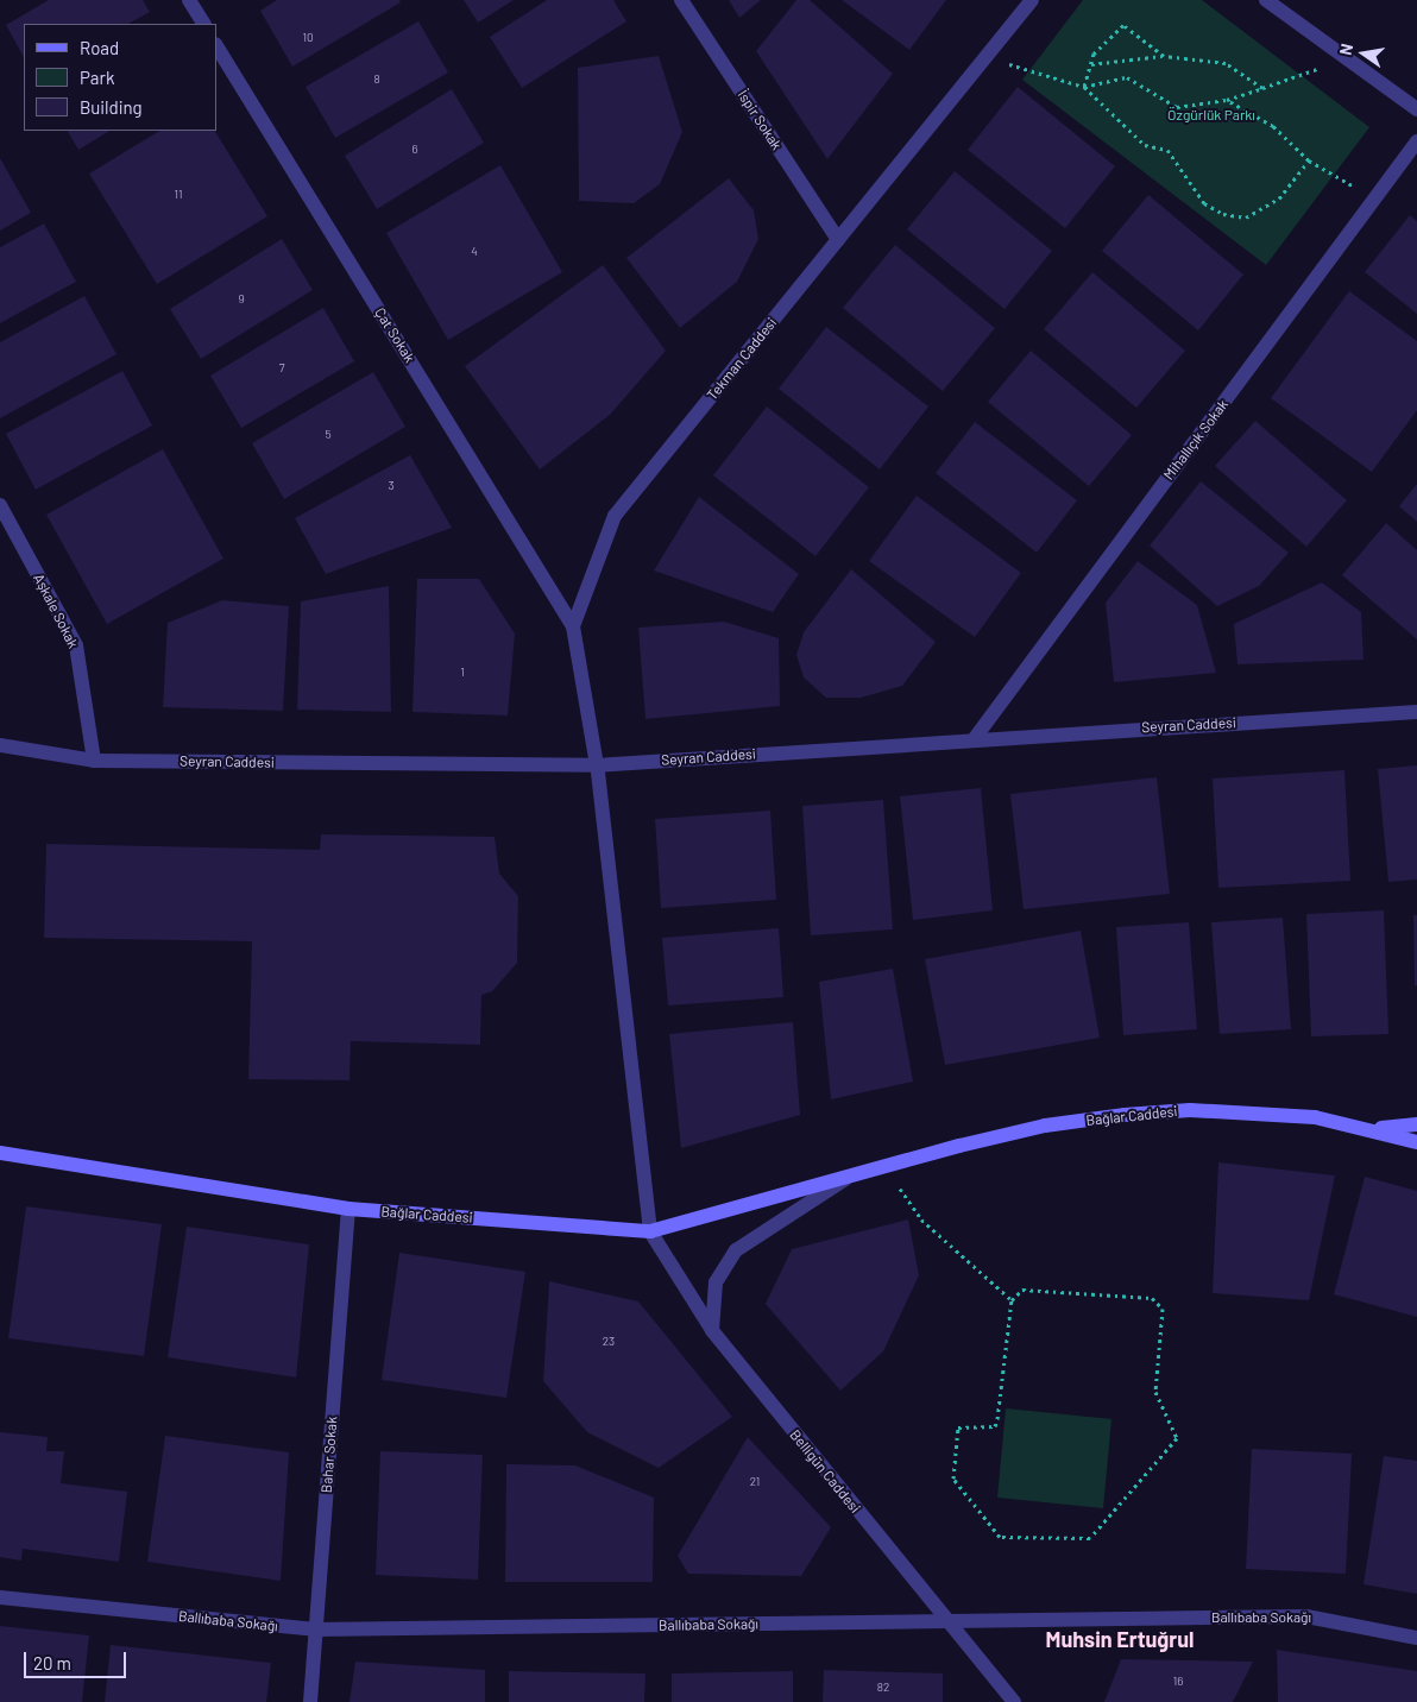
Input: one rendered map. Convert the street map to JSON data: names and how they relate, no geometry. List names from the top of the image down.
{
  "streets": {
    "main road": ["Bağlar Caddesi"],
    "street": [
      "İspir Sokak",
      "Çat Sokak",
      "Tekman Caddesi",
      "Mihallıçık Sokak",
      "Aşkale Sokak",
      "Seyran Caddesi",
      "Bahar Sokak",
      "Belligün Caddesi",
      "Ballıbaba Sokağı"
    ]
  },
  "crossings": [
    ["İspir Sokak", "Tekman Caddesi"],
    ["Çat Sokak", "Tekman Caddesi"],
    ["Mihallıçık Sokak", "Seyran Caddesi"],
    ["Aşkale Sokak", "Seyran Caddesi"],
    ["Bağlar Caddesi", "Bahar Sokak"],
    ["Bağlar Caddesi", "Belligün Caddesi"],
    ["Bahar Sokak", "Ballıbaba Sokağı"],
    ["Belligün Caddesi", "Ballıbaba Sokağı"]
  ],
  "districts": ["Muhsin Ertuğrul"],
  "parks": ["Özgürlük Parkı"],
  "house_numbers": [
    "10",
    "8",
    "6",
    "11",
    "4",
    "9",
    "7",
    "5",
    "3",
    "1",
    "23",
    "21",
    "16",
    "82"
  ],
  "legend": ["Road", "Park", "Building"],
  "scale_bar": "20 m",
  "north": "left"
}
